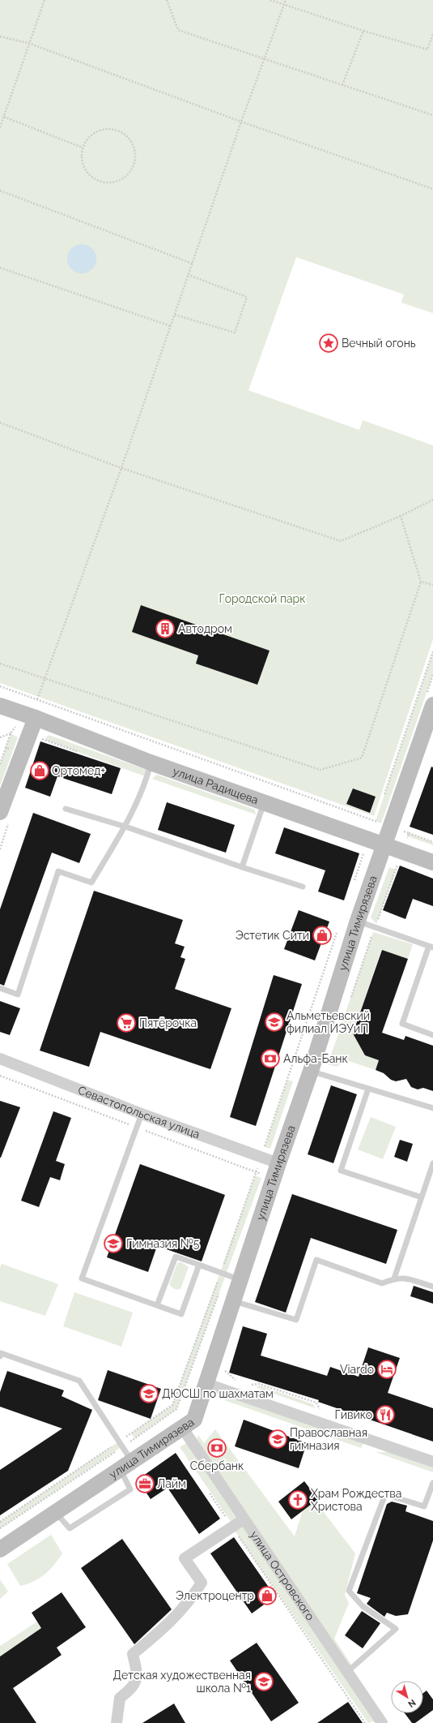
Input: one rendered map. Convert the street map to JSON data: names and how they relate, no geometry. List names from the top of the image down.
{
  "streets": {
    "street": [
      "улица Радищева",
      "улица Тимирязева",
      "Севастопольская улица",
      "улица Островского"
    ]
  },
  "crossings": [
    ["улица Радищева", "улица Тимирязева"],
    ["улица Тимирязева", "Севастопольская улица"],
    ["улица Тимирязева", "улица Островского"]
  ],
  "parks": ["Городской парк"],
  "places": {
    "place": ["Вечный огонь"],
    "building": ["Автодром"],
    "shop": ["Ортомед+", "Эстетик Сити", "Электроцентр"],
    "school or university": [
      "Альметьевский филиал ИЭУиП",
      "Гимназия №5",
      "ДЮСШ по шахматам",
      "Православная гимназия",
      "Детская художественная школа №1"
    ],
    "supermarket": ["Пятёрочка"],
    "bank": ["Альфа-Банк", "Сбербанк"],
    "hotel": ["Viardo"],
    "restaurant": ["Гивико"],
    "office": ["Лайм"],
    "church": ["Храм Рождества Христова"]
  },
  "north": "bottom right"
}
